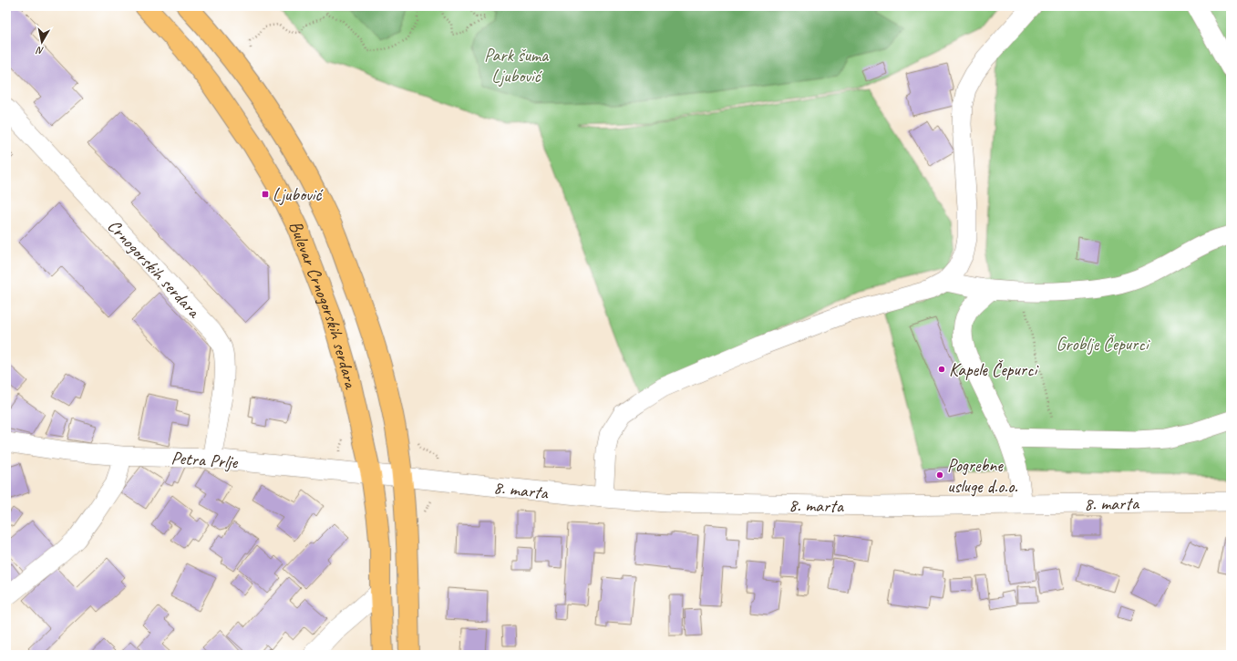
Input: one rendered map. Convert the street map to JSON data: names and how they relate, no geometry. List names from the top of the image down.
{
  "streets": {
    "main road": ["Bulevar Crnogorskih serdara"],
    "street": ["Crnogorskih serdara", "Petra Prlje", "8. marta"]
  },
  "crossings": [
    ["Crnogorskih serdara", "Petra Prlje"],
    ["Bulevar Crnogorskih serdara", "Petra Prlje"],
    ["Bulevar Crnogorskih serdara", "8. marta"],
    ["Petra Prlje", "8. marta"]
  ],
  "parks": ["Park šuma Ljubović", "Groblje Čepurci"],
  "places": {
    "transit": ["Ljubović"],
    "other": ["Kapele Čepurci", "Pogrebne usluge d.o.o."]
  },
  "north": "bottom"
}
